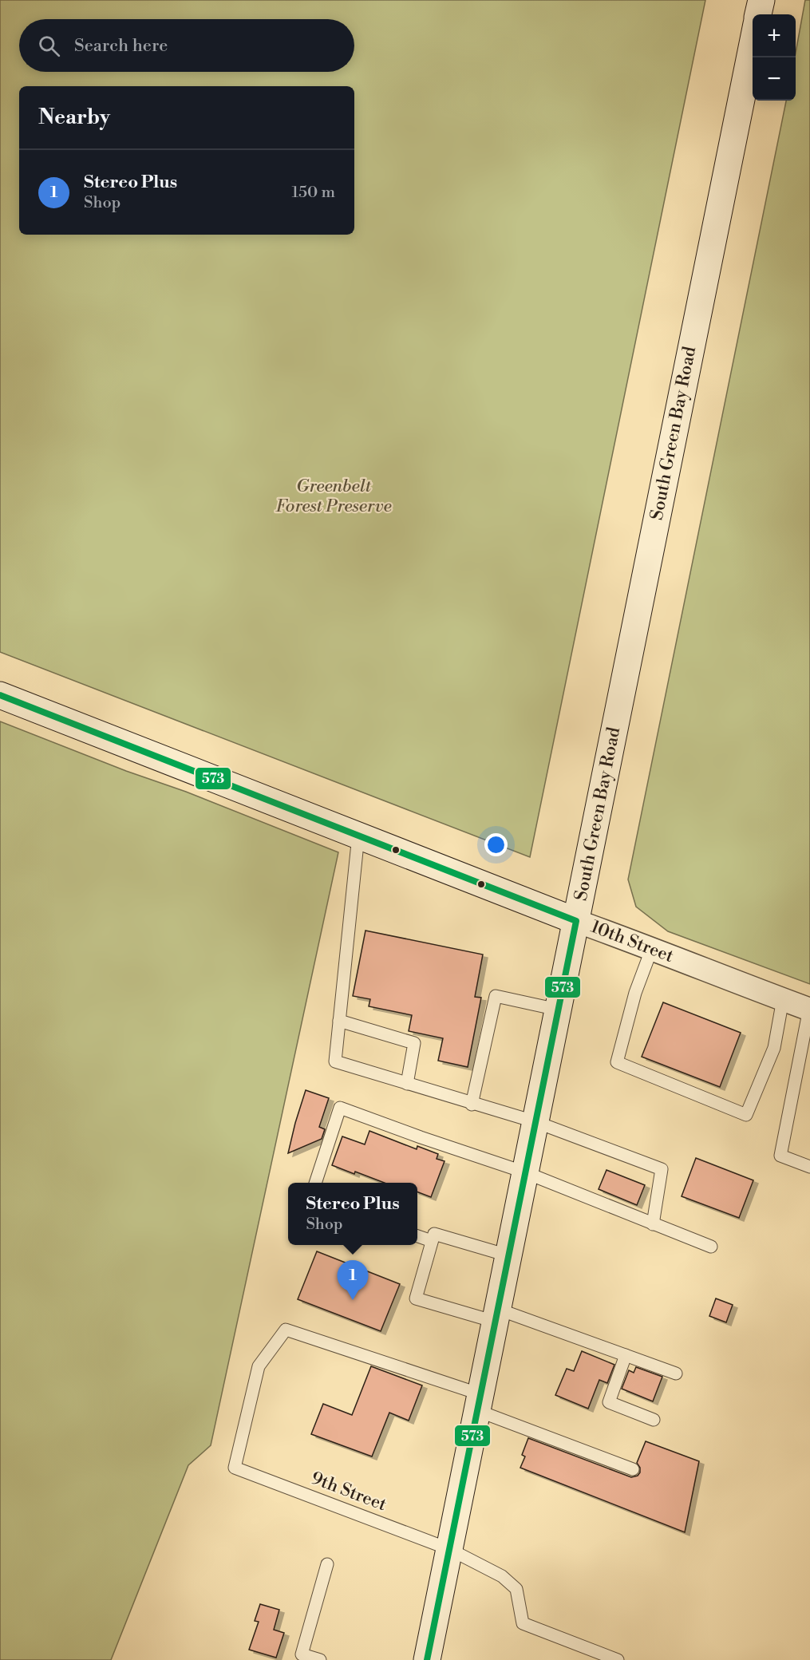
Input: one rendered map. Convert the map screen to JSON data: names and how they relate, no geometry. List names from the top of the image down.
{
  "streets": {
    "main road": ["South Green Bay Road", "10th Street"],
    "lane": ["9th Street"]
  },
  "crossings": [
    ["South Green Bay Road", "10th Street"],
    ["South Green Bay Road", "9th Street"]
  ],
  "parks": ["Greenbelt Forest Preserve"],
  "lines": ["transit line 573"],
  "page": {
    "map_buttons": ["+", "−"],
    "search": "Search here",
    "heading": "Nearby",
    "list": [
      {
        "mark": "1",
        "name": "Stereo Plus",
        "note": "Shop",
        "value": "150 m"
      }
    ],
    "popup": ["Stereo Plus", "Shop"],
    "pins": "1"
  }
}
